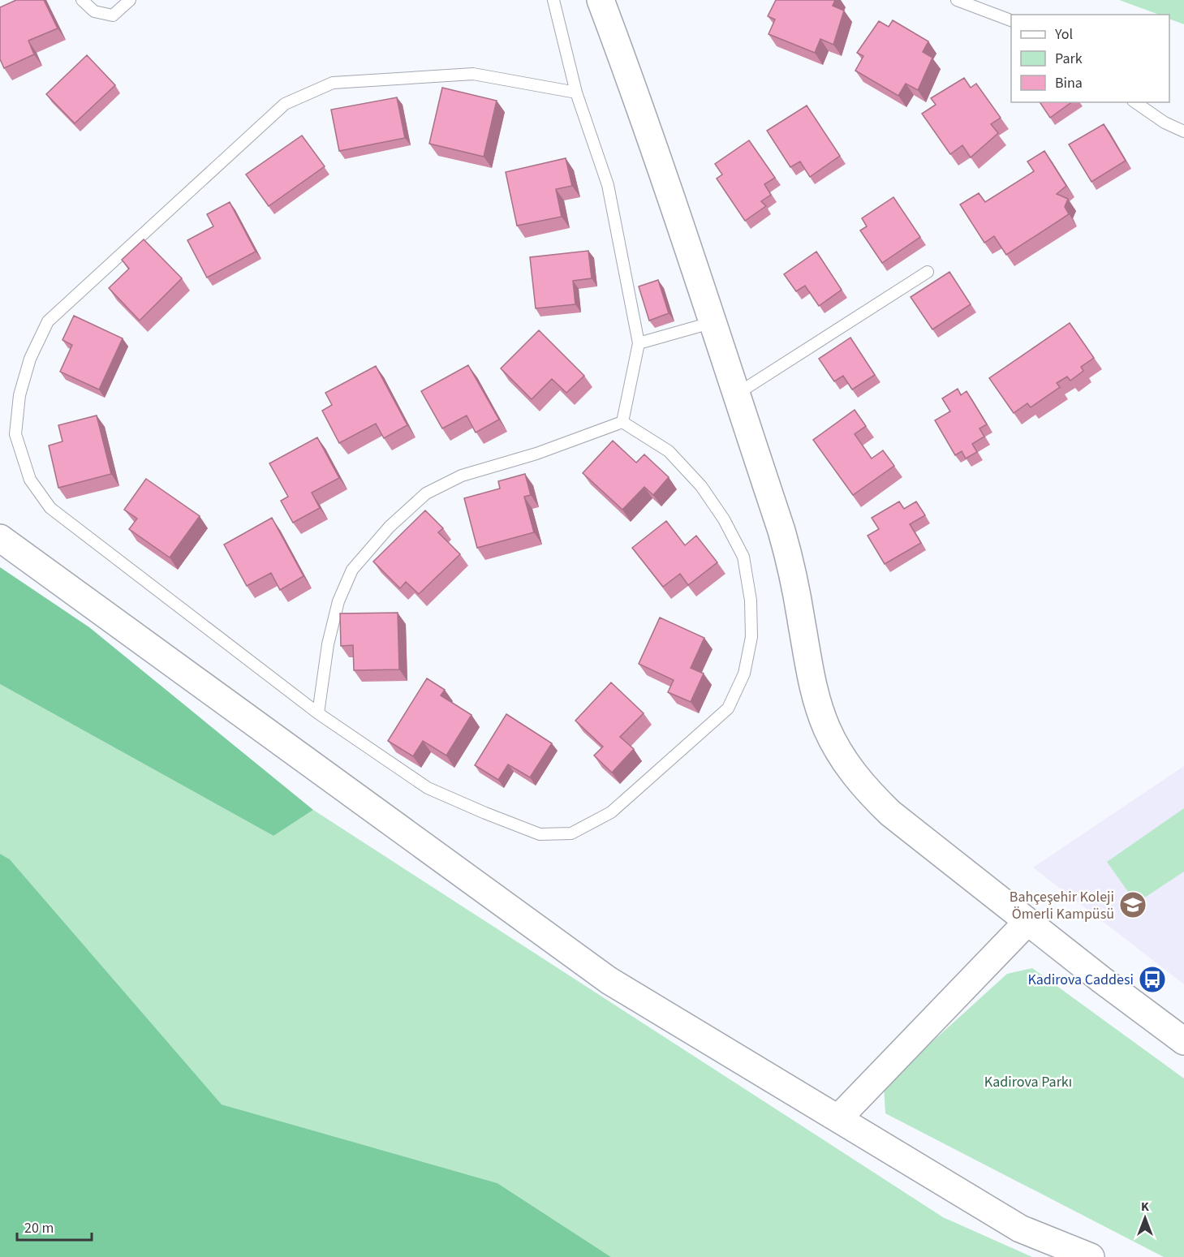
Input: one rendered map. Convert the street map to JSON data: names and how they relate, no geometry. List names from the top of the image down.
{
  "parks": ["Kadirova Parkı"],
  "places": {
    "school or university": ["Bahçeşehir Koleji Ömerli Kampüsü"],
    "bus stop": ["Kadirova Caddesi"]
  },
  "legend": ["Yol", "Park", "Bina"],
  "scale_bar": "20 m",
  "north": "top"
}
